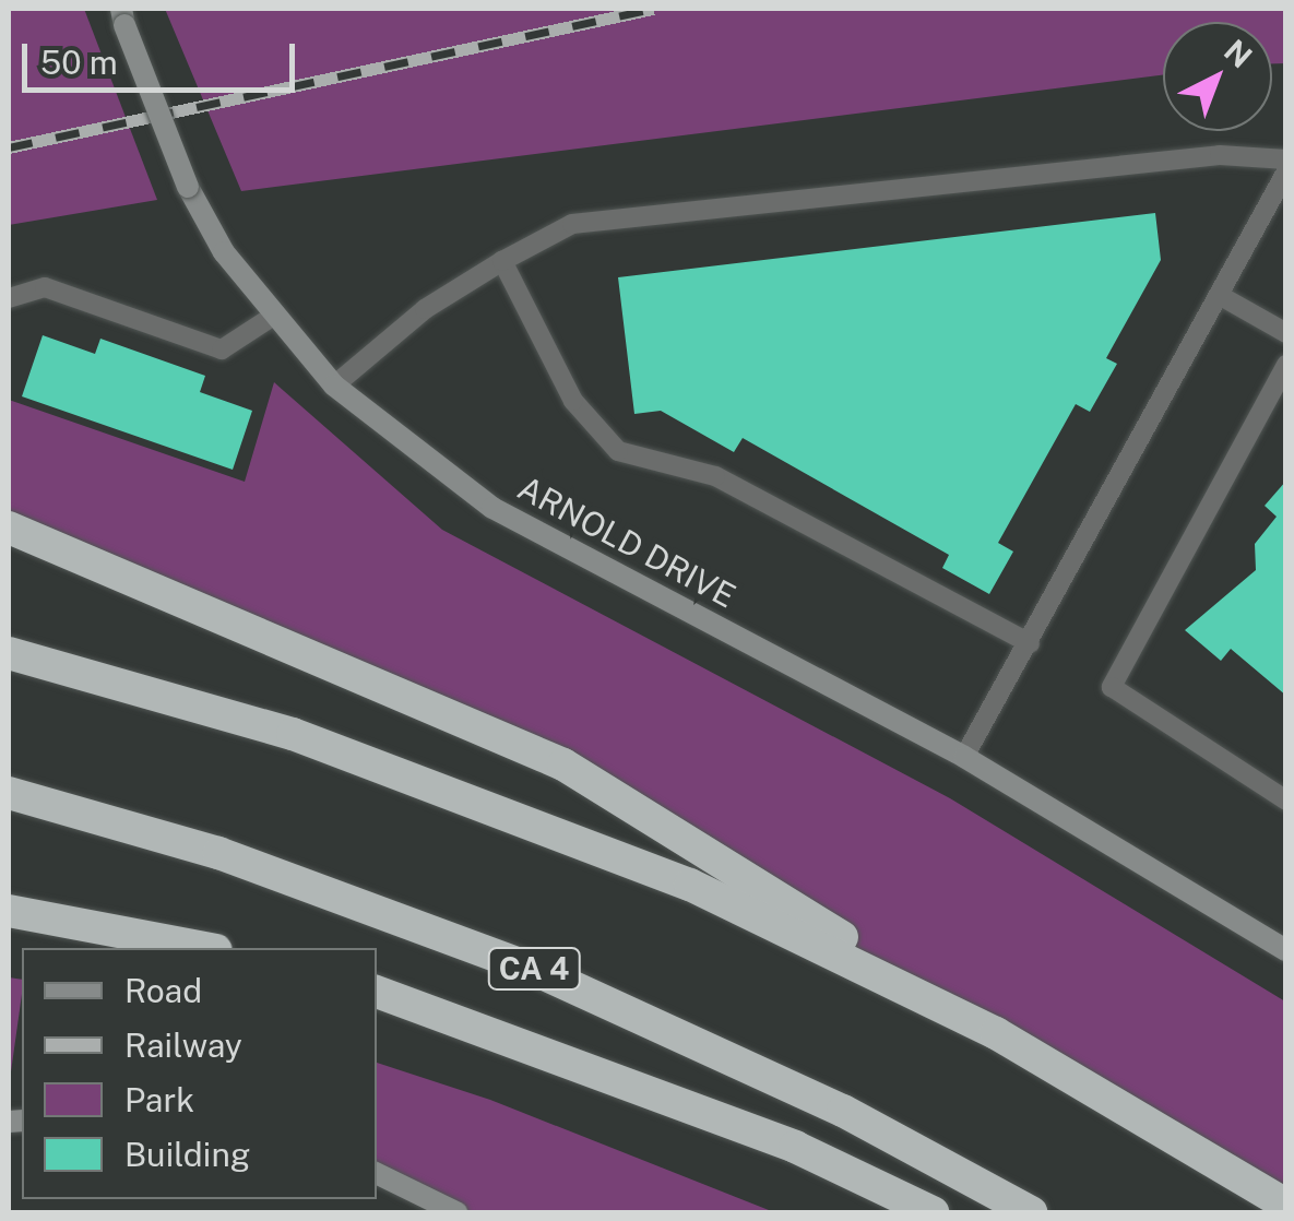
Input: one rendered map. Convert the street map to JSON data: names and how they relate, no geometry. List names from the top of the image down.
{
  "streets": {
    "highway": ["CA 4"],
    "street": ["ARNOLD DRIVE"]
  },
  "legend": [
    "Road",
    "Railway",
    "Park",
    "Building"
  ],
  "scale_bar": "50 m",
  "north": "top right"
}
